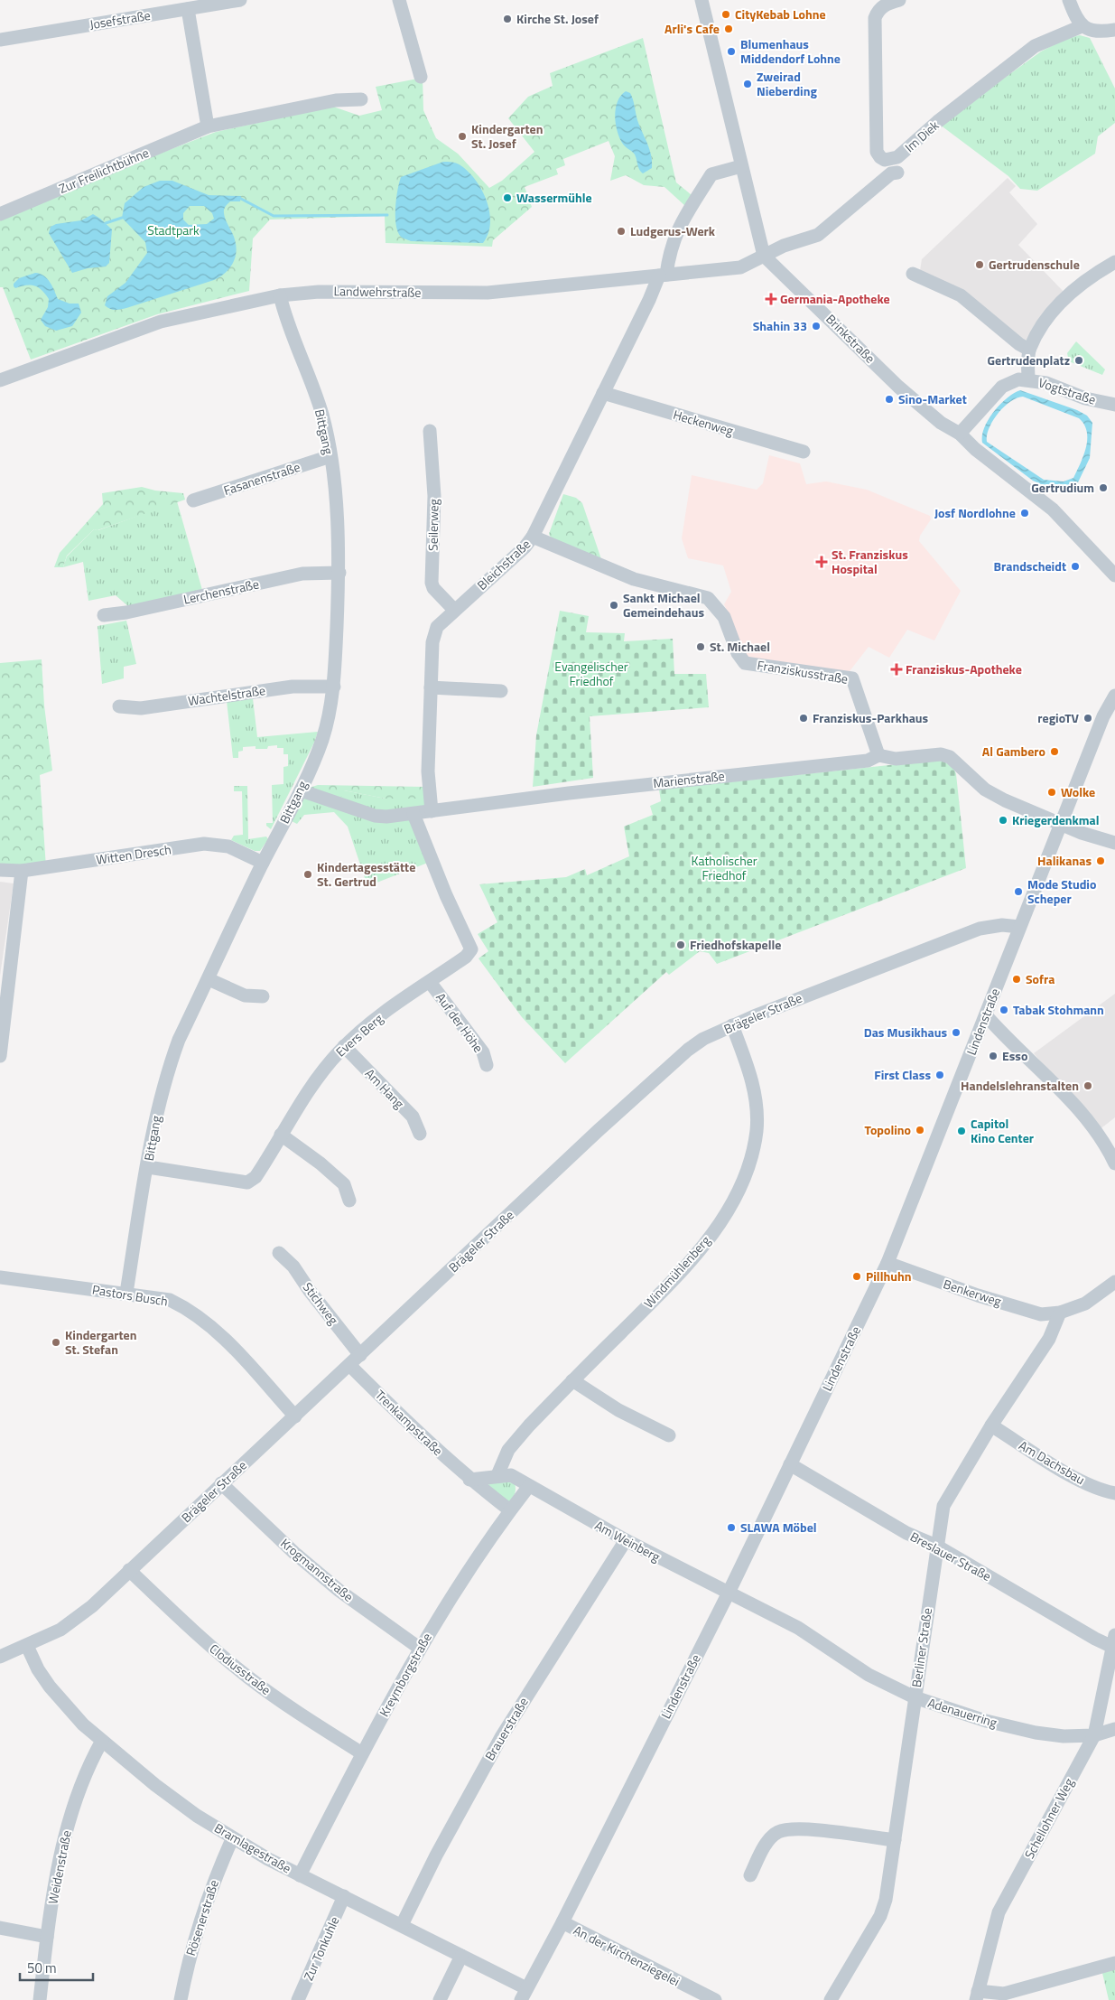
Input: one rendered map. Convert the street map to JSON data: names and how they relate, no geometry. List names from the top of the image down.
{
  "streets": {
    "street": [
      "Josefstraße",
      "Im Diek",
      "Zur Freilichtbühne",
      "Landwehrstraße",
      "Brinkstraße",
      "Vogtstraße",
      "Heckenweg",
      "Bittgang",
      "Fasanenstraße",
      "Seilerweg",
      "Bleichstraße",
      "Lerchenstraße",
      "Franziskusstraße",
      "Wachtelstraße",
      "Marienstraße",
      "Witten Dresch",
      "Brägeler Straße",
      "Lindenstraße",
      "Auf der Höhe",
      "Evers Berg",
      "Am Hang",
      "Windmühlenberg",
      "Benkerweg",
      "Pastors Busch",
      "Stichweg",
      "Trenkampstraße",
      "Am Dachsbau",
      "Am Weinberg",
      "Breslauer Straße",
      "Krogmannstraße",
      "Berliner Straße",
      "Clodiusstraße",
      "Kreymborgstraße",
      "Adenauerring",
      "Brauerstraße",
      "Schellohner Weg",
      "Bramlagestraße",
      "Weidenstraße",
      "Rösenerstraße",
      "Zur Tonkuhle",
      "An der Kirchenziegelei"
    ]
  },
  "crossings": [
    ["Landwehrstraße", "Brinkstraße"],
    ["Landwehrstraße", "Bittgang"],
    ["Landwehrstraße", "Bleichstraße"],
    ["Brinkstraße", "Vogtstraße"],
    ["Heckenweg", "Bleichstraße"],
    ["Bittgang", "Fasanenstraße"],
    ["Bittgang", "Lerchenstraße"],
    ["Bittgang", "Wachtelstraße"],
    ["Bittgang", "Marienstraße"],
    ["Bittgang", "Witten Dresch"],
    ["Bittgang", "Evers Berg"],
    ["Bittgang", "Pastors Busch"],
    ["Seilerweg", "Bleichstraße"],
    ["Bleichstraße", "Franziskusstraße"],
    ["Bleichstraße", "Marienstraße"],
    ["Franziskusstraße", "Marienstraße"],
    ["Marienstraße", "Lindenstraße"],
    ["Marienstraße", "Evers Berg"],
    ["Brägeler Straße", "Lindenstraße"],
    ["Brägeler Straße", "Windmühlenberg"],
    ["Brägeler Straße", "Pastors Busch"],
    ["Brägeler Straße", "Stichweg"],
    ["Brägeler Straße", "Trenkampstraße"],
    ["Brägeler Straße", "Krogmannstraße"],
    ["Brägeler Straße", "Clodiusstraße"],
    ["Brägeler Straße", "Bramlagestraße"],
    ["Lindenstraße", "Benkerweg"],
    ["Lindenstraße", "Am Weinberg"],
    ["Lindenstraße", "Breslauer Straße"],
    ["Lindenstraße", "Adenauerring"],
    ["Lindenstraße", "Bramlagestraße"],
    ["Lindenstraße", "An der Kirchenziegelei"],
    ["Auf der Höhe", "Evers Berg"],
    ["Evers Berg", "Am Hang"],
    ["Benkerweg", "Berliner Straße"],
    ["Trenkampstraße", "Kreymborgstraße"],
    ["Am Dachsbau", "Berliner Straße"],
    ["Am Weinberg", "Kreymborgstraße"],
    ["Am Weinberg", "Adenauerring"],
    ["Am Weinberg", "Brauerstraße"],
    ["Breslauer Straße", "Berliner Straße"],
    ["Breslauer Straße", "Schellohner Weg"],
    ["Krogmannstraße", "Kreymborgstraße"],
    ["Berliner Straße", "Adenauerring"],
    ["Clodiusstraße", "Kreymborgstraße"],
    ["Kreymborgstraße", "Bramlagestraße"],
    ["Adenauerring", "Schellohner Weg"],
    ["Brauerstraße", "Bramlagestraße"],
    ["Bramlagestraße", "Weidenstraße"],
    ["Bramlagestraße", "Rösenerstraße"],
    ["Bramlagestraße", "Zur Tonkuhle"]
  ],
  "parks": ["Stadtpark", "Evangelischer Friedhof", "Katholischer Friedhof"],
  "places": {
    "other": [
      "CityKebab Lohne",
      "Kirche St. Josef",
      "Arli's Cafe",
      "Blumenhaus Middendorf Lohne",
      "Zweirad Nieberding",
      "Kindergarten St. Josef",
      "Wassermühle",
      "Ludgerus-Werk",
      "Gertrudenschule",
      "Shahin 33",
      "Gertrudenplatz",
      "Sino-Market",
      "Gertrudium",
      "Josf Nordlohne",
      "Brandscheidt",
      "Sankt Michael Gemeindehaus",
      "St. Michael",
      "Franziskus-Parkhaus",
      "regioTV",
      "Al Gambero",
      "Wolke",
      "Kriegerdenkmal",
      "Halikanas",
      "Kindertagesstätte St. Gertrud",
      "Mode Studio Scheper",
      "Friedhofskapelle",
      "Sofra",
      "Tabak Stohmann",
      "Das Musikhaus",
      "Esso",
      "First Class",
      "Handelslehranstalten",
      "Topolino",
      "Capitol Kino Center",
      "Pillhuhn",
      "Kindergarten St. Stefan",
      "SLAWA Möbel"
    ],
    "health": ["Germania-Apotheke", "St. Franziskus Hospital", "Franziskus-Apotheke"]
  },
  "scale_bar": "50 m"
}
